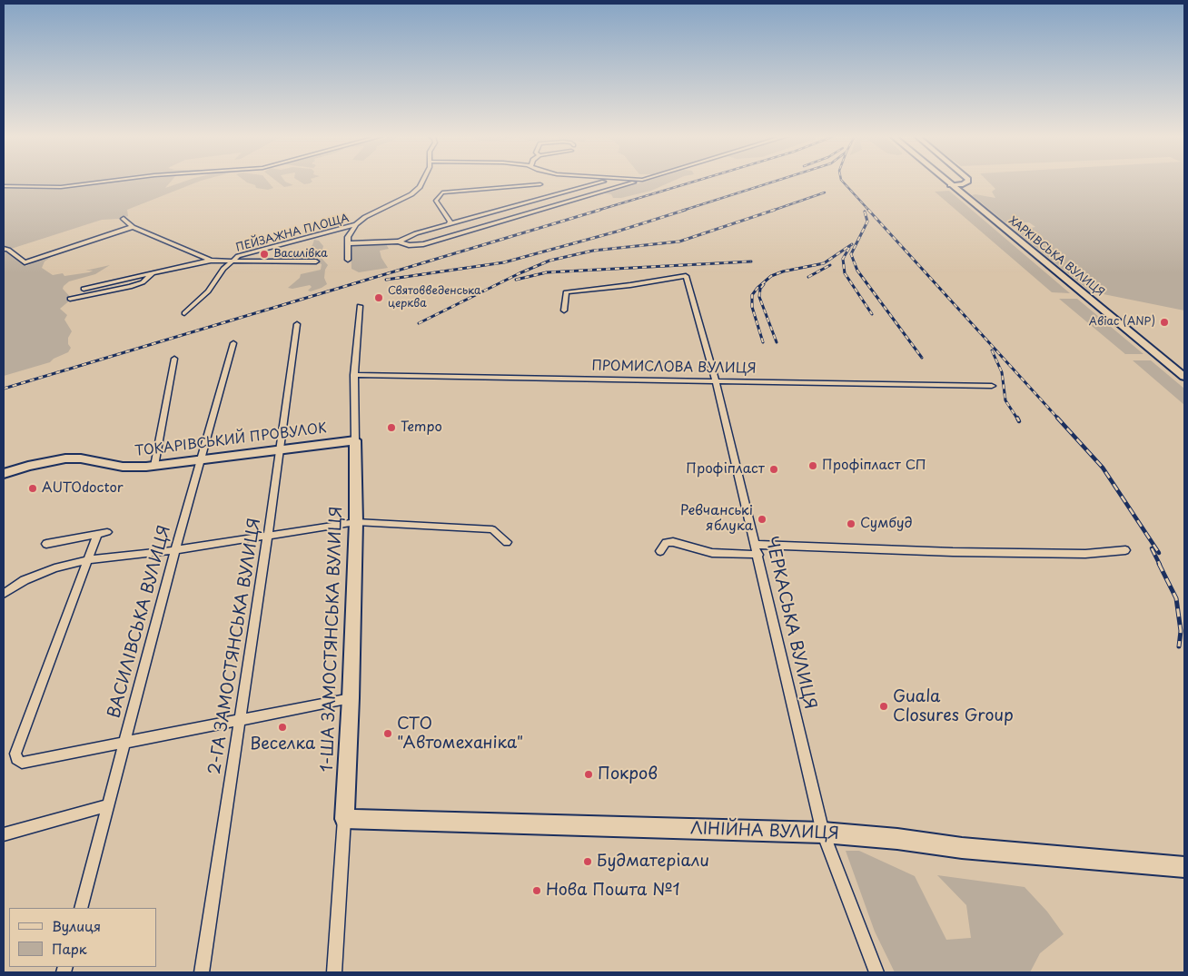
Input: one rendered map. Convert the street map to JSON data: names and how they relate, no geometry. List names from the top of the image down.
{
  "streets": {
    "main road": [
      "ХАРКІВСЬКА ВУЛИЦЯ",
      "ТОКАРІВСЬКИЙ ПРОВУЛОК",
      "1-ША ЗАМОСТЯНСЬКА ВУЛИЦЯ",
      "ЛІНІЙНА ВУЛИЦЯ"
    ],
    "street": [
      "ПЕЙЗАЖНА ПЛОЩА",
      "ПРОМИСЛОВА ВУЛИЦЯ",
      "ВАСИЛІВСЬКА ВУЛИЦЯ",
      "ЧЕРКАСЬКА ВУЛИЦЯ",
      "2-ГА ЗАМОСТЯНСЬКА ВУЛИЦЯ"
    ]
  },
  "crossings": [
    ["ПРОМИСЛОВА ВУЛИЦЯ", "ЧЕРКАСЬКА ВУЛИЦЯ"],
    ["ПРОМИСЛОВА ВУЛИЦЯ", "1-ША ЗАМОСТЯНСЬКА ВУЛИЦЯ"],
    ["ТОКАРІВСЬКИЙ ПРОВУЛОК", "ВАСИЛІВСЬКА ВУЛИЦЯ"],
    ["ТОКАРІВСЬКИЙ ПРОВУЛОК", "1-ША ЗАМОСТЯНСЬКА ВУЛИЦЯ"],
    ["ТОКАРІВСЬКИЙ ПРОВУЛОК", "2-ГА ЗАМОСТЯНСЬКА ВУЛИЦЯ"],
    ["ЧЕРКАСЬКА ВУЛИЦЯ", "ЛІНІЙНА ВУЛИЦЯ"],
    ["1-ША ЗАМОСТЯНСЬКА ВУЛИЦЯ", "ЛІНІЙНА ВУЛИЦЯ"]
  ],
  "places": [
    "Василівка",
    "Святовведенська церква",
    "Авіас (ANP)",
    "Tempo",
    "Профіпласт СП",
    "Профіпласт",
    "AUTOdoctor",
    "Ревчанські яблука",
    "Сумбуд",
    "Guala Closures Group",
    "Веселка",
    "СТО \"Автомеханіка\"",
    "Покров",
    "Будматеріали",
    "Нова Пошта №1"
  ],
  "legend": ["Вулиця", "Парк"]
}
